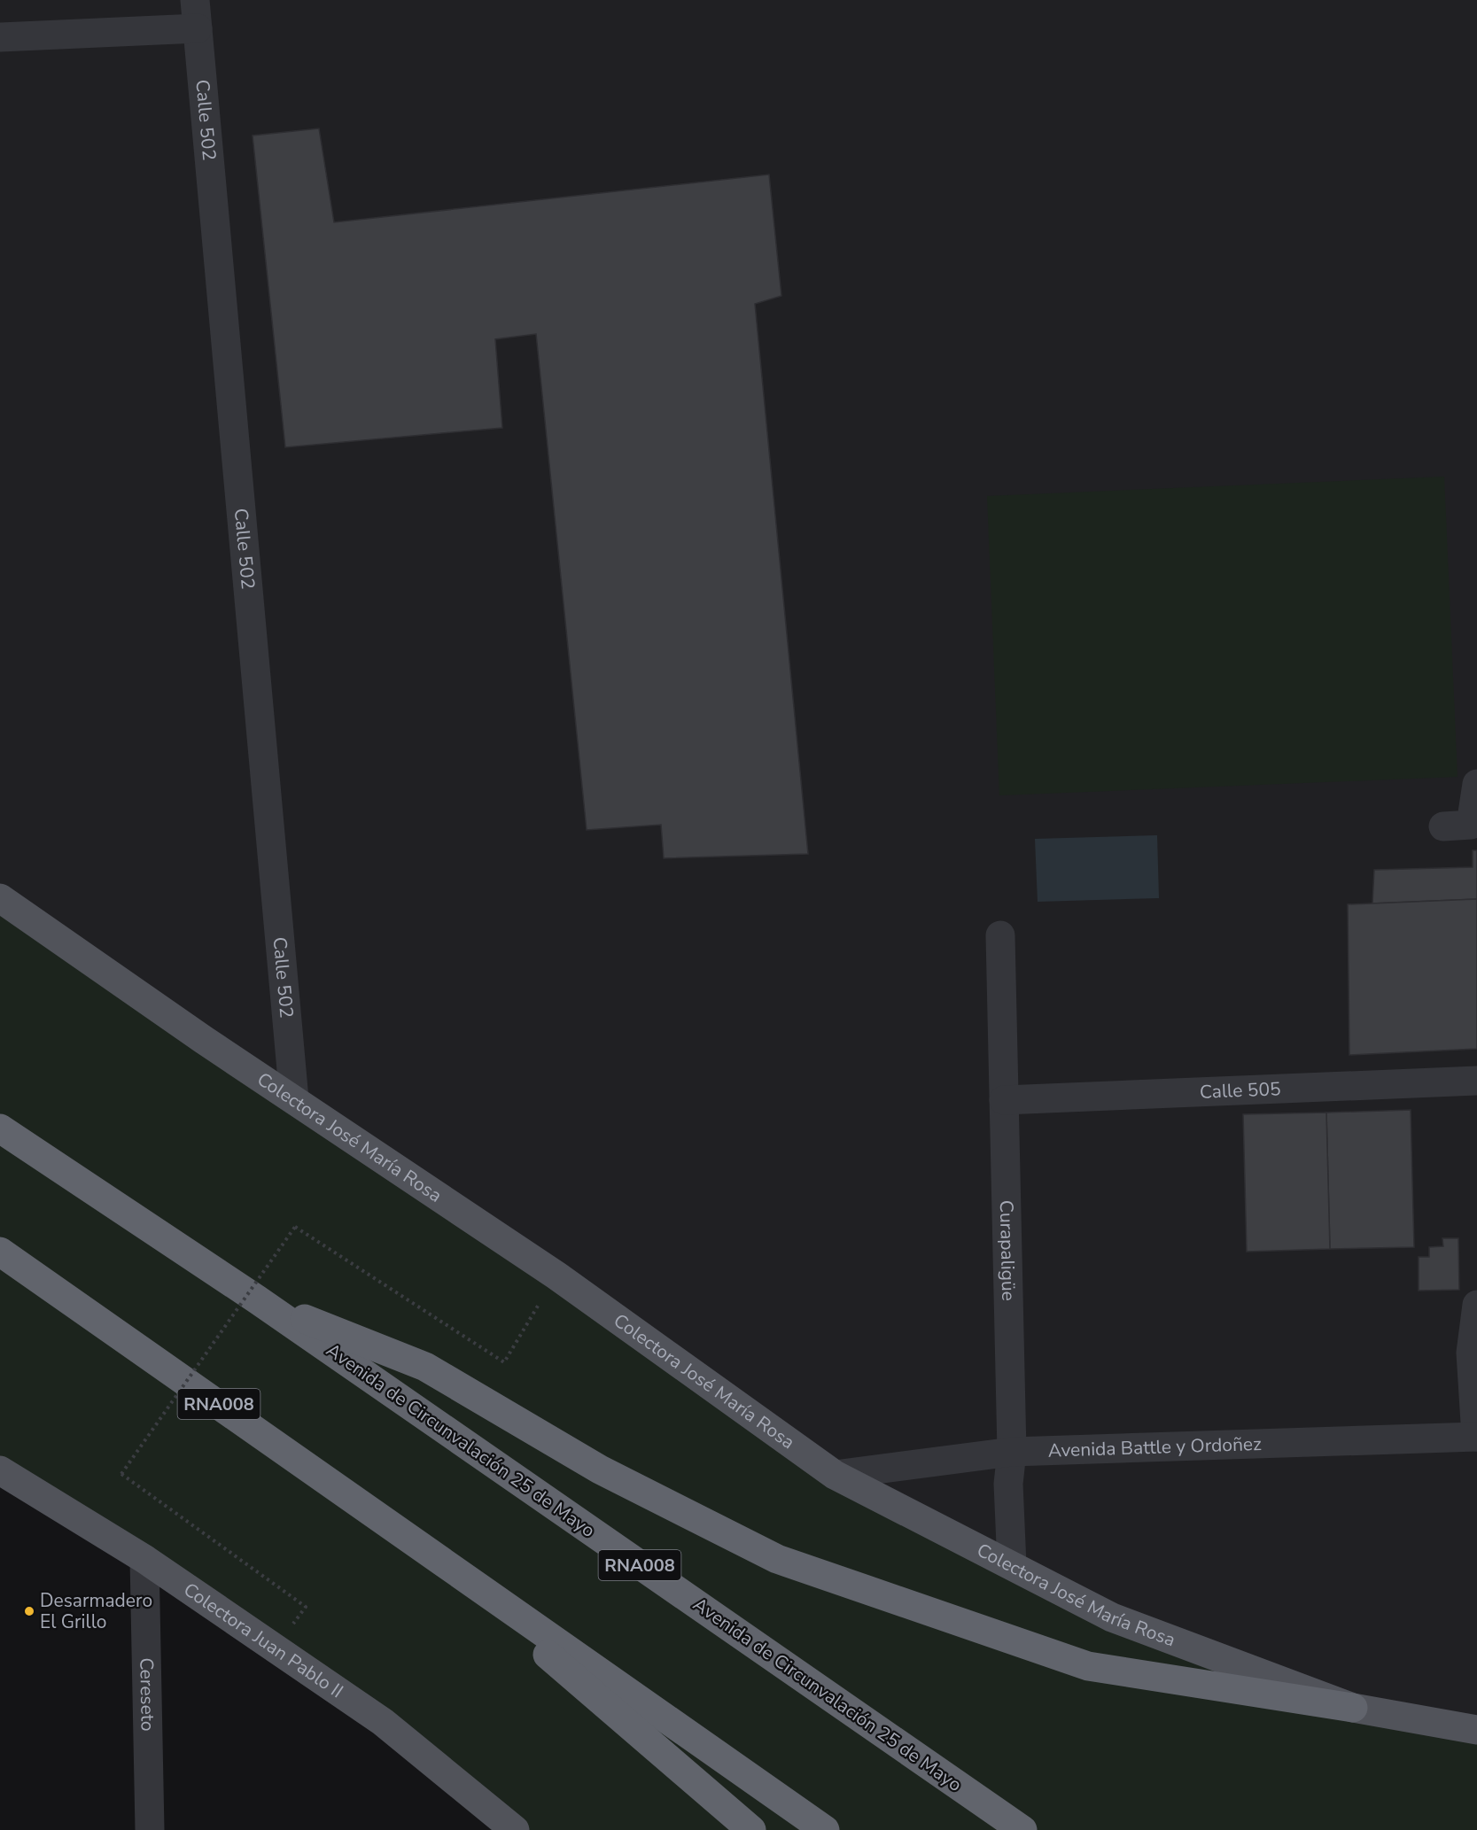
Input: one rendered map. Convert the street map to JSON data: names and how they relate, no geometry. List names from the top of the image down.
{
  "streets": {
    "highway": ["RNA008", "Avenida de Circunvalación 25 de Mayo"],
    "main road": ["Colectora José María Rosa", "Colectora Juan Pablo II"],
    "street": [
      "Calle 502",
      "Calle 505",
      "Curapaligüe",
      "Avenida Battle y Ordoñez",
      "Cereseto"
    ]
  },
  "crossings": [
    ["Calle 502", "Colectora José María Rosa"],
    ["Calle 505", "Curapaligüe"],
    ["Colectora José María Rosa", "Curapaligüe"],
    ["Colectora José María Rosa", "Avenida Battle y Ordoñez"],
    ["Curapaligüe", "Avenida Battle y Ordoñez"],
    ["Colectora Juan Pablo II", "Cereseto"]
  ],
  "places": ["Desarmadero El Grillo"]
}
